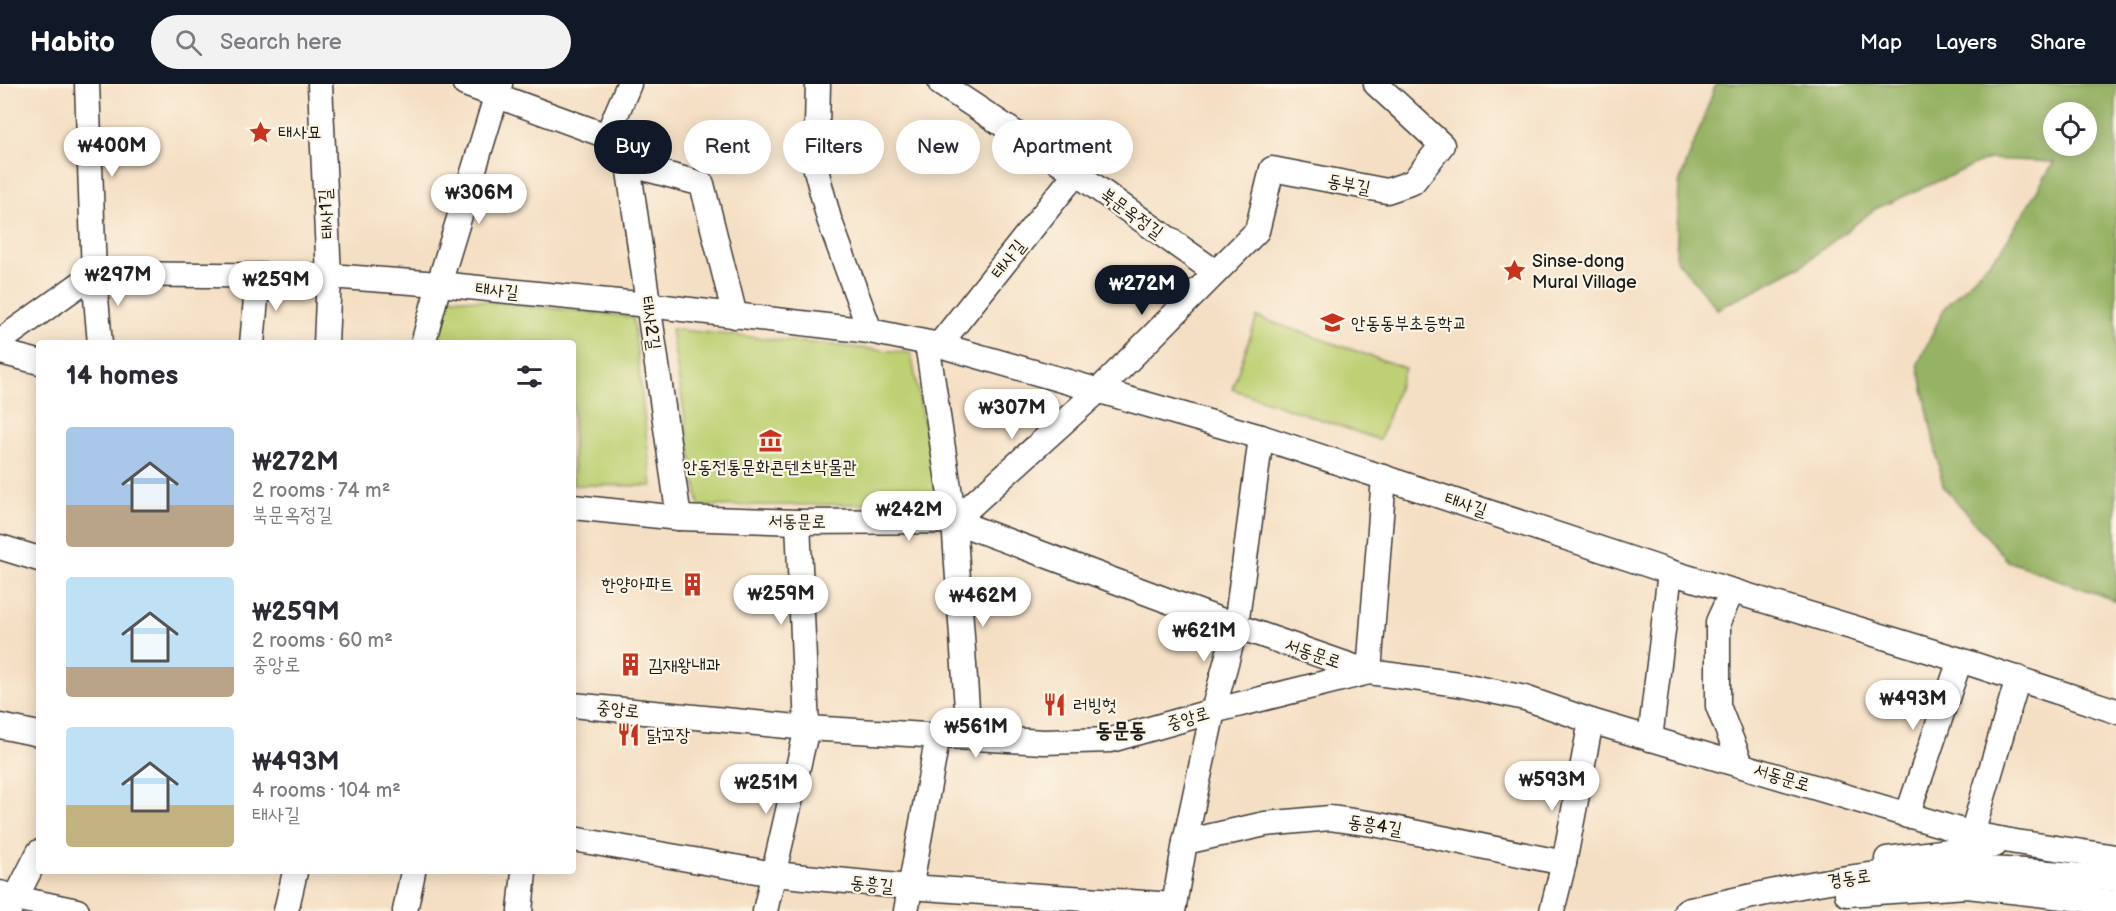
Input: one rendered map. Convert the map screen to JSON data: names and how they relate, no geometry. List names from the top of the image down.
{
  "streets": {
    "street": [
      "동부길",
      "북문옥정길",
      "태사1길",
      "태사길",
      "태사2길",
      "서동문로",
      "중앙로",
      "동흥4길",
      "경동로",
      "동흥길"
    ]
  },
  "crossings": [
    ["동부길", "북문옥정길"],
    ["태사1길", "태사길"],
    ["태사길", "태사2길"],
    ["태사2길", "서동문로"],
    ["서동문로", "중앙로"]
  ],
  "districts": ["동문동"],
  "places": {
    "place": ["태사묘", "Sinse-dong Mural Village"],
    "school or university": ["안동동부초등학교"],
    "museum": ["안동전통문화콘텐츠박물관"],
    "building": ["한양아파트", "김재왕내과"],
    "restaurant": ["러빙헛", "닭꼬장"]
  },
  "page": {
    "header": "Habito",
    "search": "Search here",
    "nav": ["Map", "Layers", "Share"],
    "chip": [
      "Buy",
      "Rent",
      "Filters",
      "New",
      "Apartment"
    ],
    "price": [
      "₩400M",
      "₩306M",
      "₩297M",
      "₩259M",
      "₩272M",
      "₩307M",
      "₩242M",
      "₩259M",
      "₩462M",
      "₩621M",
      "₩493M",
      "₩561M",
      "₩593M",
      "₩251M"
    ],
    "heading": "14 homes",
    "list": [
      {
        "name": "₩272M",
        "note": "2 rooms · 74 m² · 북문옥정길"
      },
      {
        "name": "₩259M",
        "note": "2 rooms · 60 m² · 중앙로"
      },
      {
        "name": "₩493M",
        "note": "4 rooms · 104 m² · 태사길"
      }
    ]
  }
}
